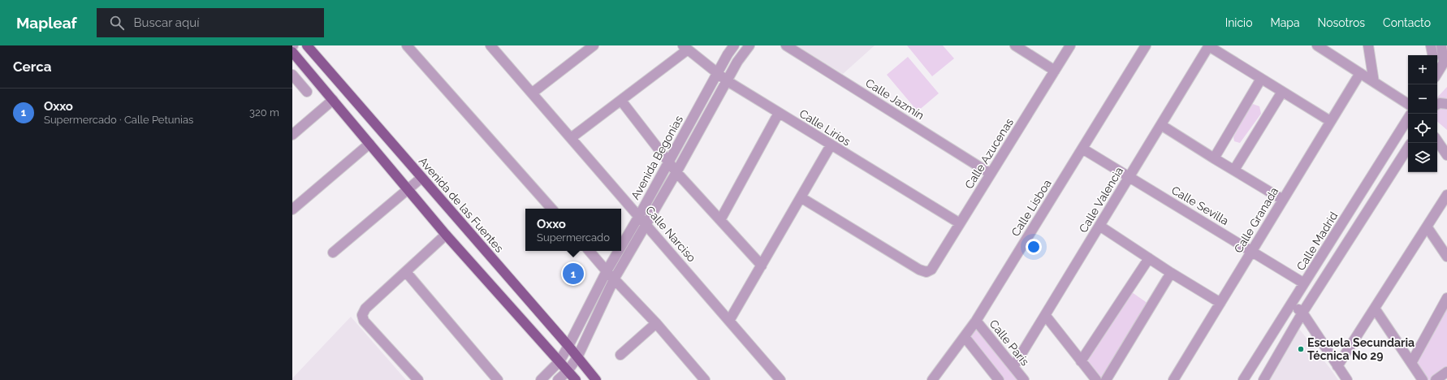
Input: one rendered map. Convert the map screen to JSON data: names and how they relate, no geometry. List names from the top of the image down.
{
  "streets": {
    "main road": ["Avenida de las Fuentes"],
    "street": [
      "Calle Jazmín",
      "Calle Lirios",
      "Calle Azucenas",
      "Avenida Begonias",
      "Calle Valencia",
      "Calle Sevilla",
      "Calle Lisboa",
      "Calle Granada",
      "Calle Narciso",
      "Calle Madrid",
      "Calle París"
    ]
  },
  "crossings": [
    ["Calle Jazmín", "Calle Azucenas"],
    ["Calle Lirios", "Calle Azucenas"],
    ["Calle Lirios", "Avenida Begonias"],
    ["Avenida Begonias", "Avenida de las Fuentes"],
    ["Avenida Begonias", "Calle Narciso"],
    ["Calle Valencia", "Calle Sevilla"],
    ["Calle Valencia", "Calle París"],
    ["Calle Sevilla", "Calle Lisboa"],
    ["Calle Sevilla", "Calle Granada"],
    ["Calle Sevilla", "Calle Madrid"],
    ["Calle Lisboa", "Calle París"]
  ],
  "places": ["Escuela Secundaria Técnica No 29"],
  "page": {
    "header": "Mapleaf",
    "search": "Buscar aquí",
    "nav": [
      "Inicio",
      "Mapa",
      "Nosotros",
      "Contacto"
    ],
    "heading": "Cerca",
    "map_buttons": ["+", "−"],
    "list": [
      {
        "mark": "1",
        "name": "Oxxo",
        "note": "Supermercado · Calle Petunias",
        "value": "320 m"
      }
    ],
    "popup": ["Oxxo", "Supermercado"],
    "pins": "1"
  }
}
